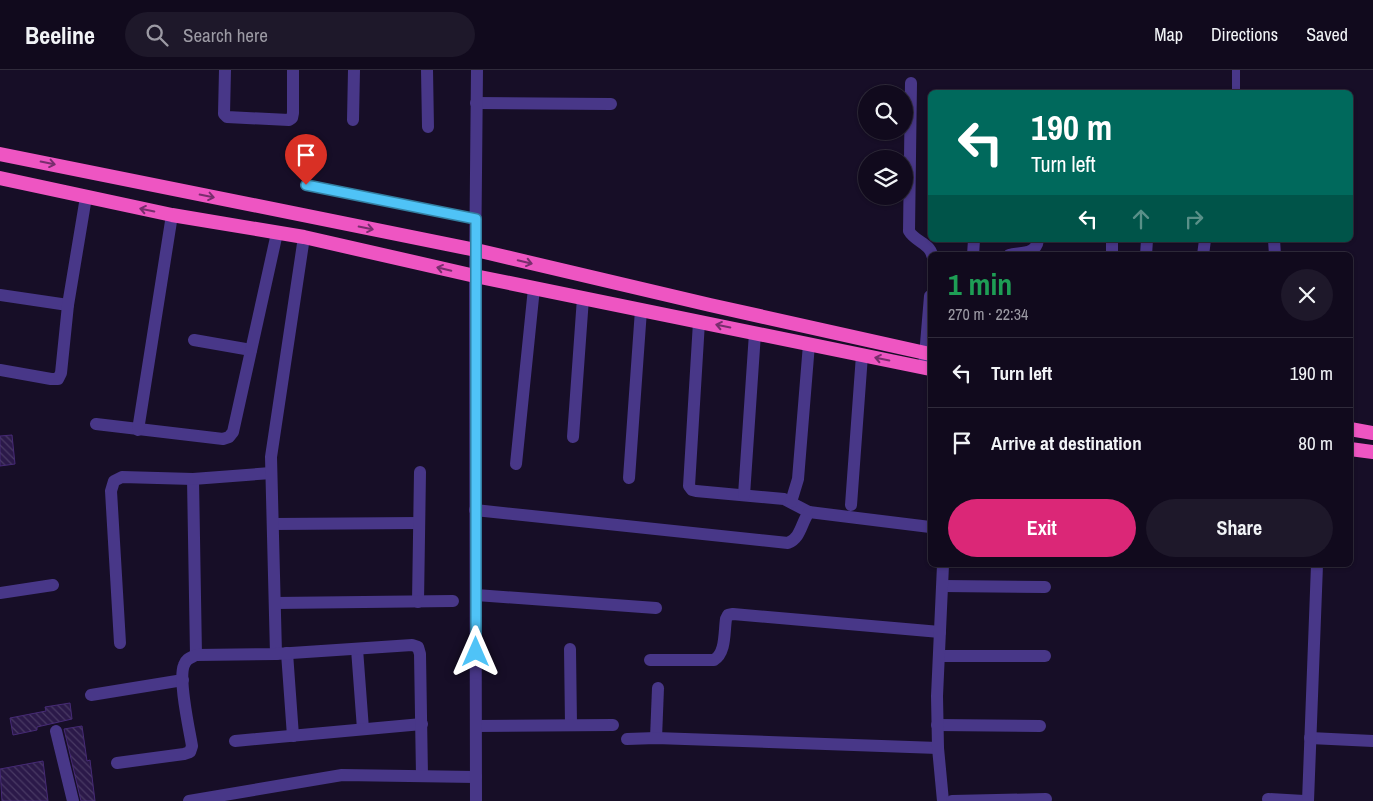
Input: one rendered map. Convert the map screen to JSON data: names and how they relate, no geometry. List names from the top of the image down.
{
  "page": {
    "header": "Beeline",
    "search": "Search here",
    "nav": ["Map", "Directions", "Saved"],
    "turn": ["190 m", "Turn left"],
    "heading": ["1 min", "270 m · 22:34"],
    "list": [
      {
        "name": "Turn left",
        "value": "190 m"
      },
      {
        "name": "Arrive at destination",
        "value": "80 m"
      }
    ],
    "buttons": ["Exit", "Share"]
  }
}
